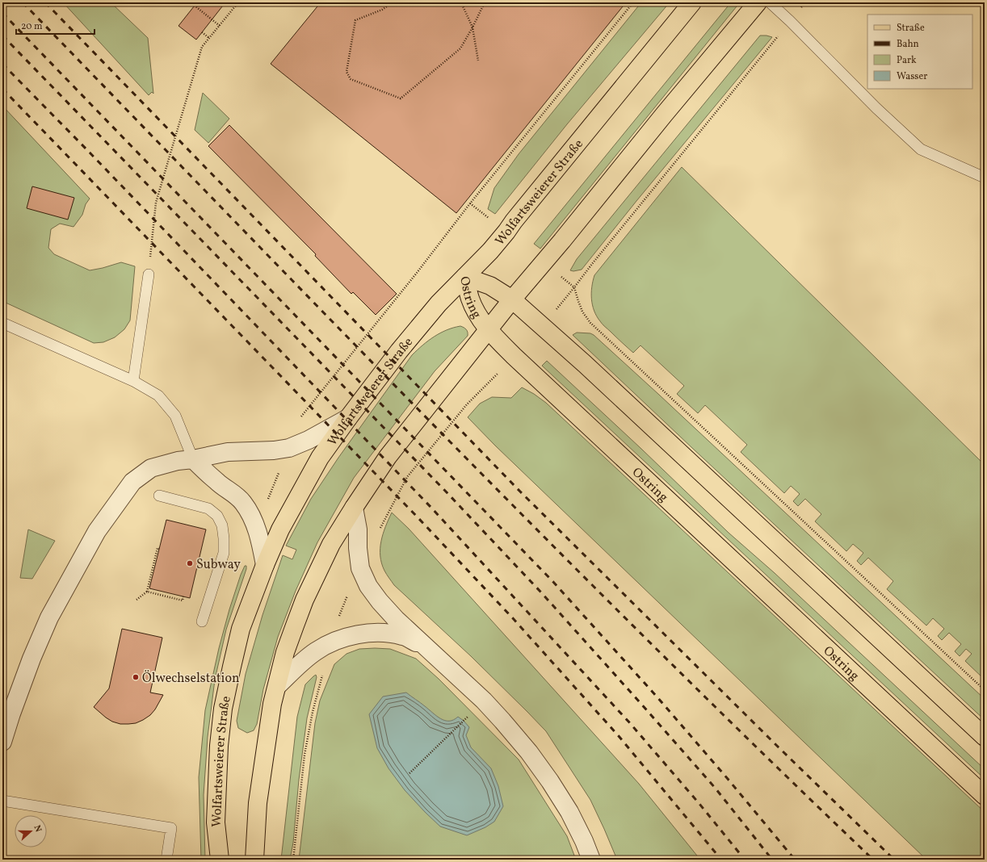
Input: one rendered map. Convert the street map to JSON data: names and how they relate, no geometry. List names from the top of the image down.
{
  "streets": {
    "main road": ["Wolfartsweierer Straße", "Ostring"]
  },
  "crossings": [
    ["Wolfartsweierer Straße", "Ostring"]
  ],
  "places": ["Subway", "Ölwechselstation"],
  "legend": [
    "Straße",
    "Bahn",
    "Park",
    "Wasser"
  ],
  "scale_bar": "20 m",
  "north": "right"
}
